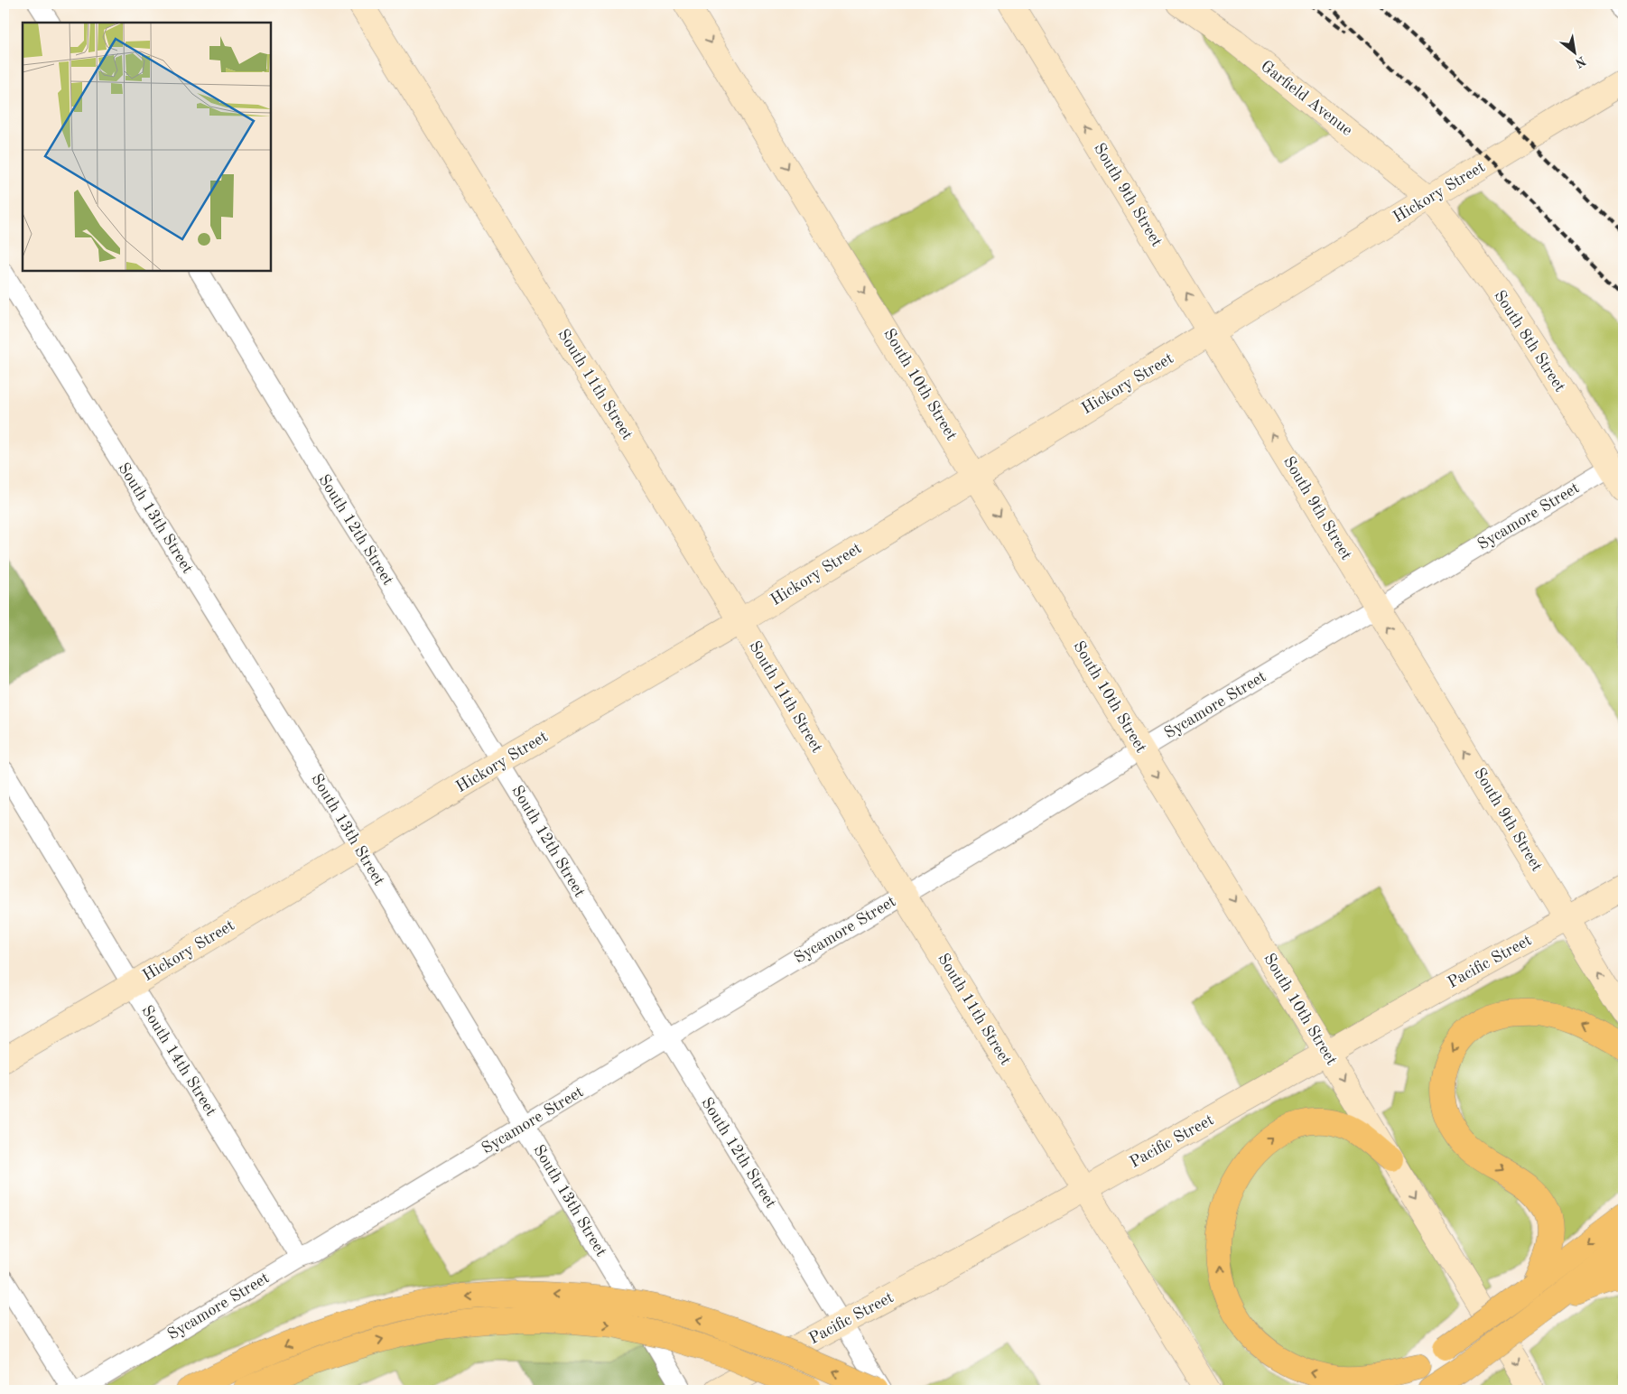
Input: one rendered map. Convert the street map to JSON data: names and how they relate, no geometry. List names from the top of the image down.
{
  "streets": {
    "street": [
      "Garfield Avenue",
      "Hickory Street",
      "South 9th Street",
      "South 8th Street",
      "South 11th Street",
      "South 10th Street",
      "Sycamore Street",
      "South 13th Street",
      "South 12th Street",
      "Pacific Street",
      "South 14th Street"
    ]
  },
  "crossings": [
    ["Garfield Avenue", "Hickory Street"],
    ["Garfield Avenue", "South 8th Street"],
    ["Hickory Street", "South 9th Street"],
    ["Hickory Street", "South 8th Street"],
    ["Hickory Street", "South 11th Street"],
    ["Hickory Street", "South 10th Street"],
    ["Hickory Street", "South 13th Street"],
    ["Hickory Street", "South 12th Street"],
    ["Hickory Street", "South 14th Street"],
    ["South 9th Street", "Sycamore Street"],
    ["South 9th Street", "Pacific Street"],
    ["South 8th Street", "Sycamore Street"],
    ["South 11th Street", "Sycamore Street"],
    ["South 11th Street", "Pacific Street"],
    ["South 10th Street", "Sycamore Street"],
    ["South 10th Street", "Pacific Street"],
    ["Sycamore Street", "South 13th Street"],
    ["Sycamore Street", "South 12th Street"],
    ["Sycamore Street", "South 14th Street"],
    ["South 12th Street", "Pacific Street"]
  ],
  "one_way": ["South 9th Street", "South 10th Street"],
  "north": "bottom right"
}
